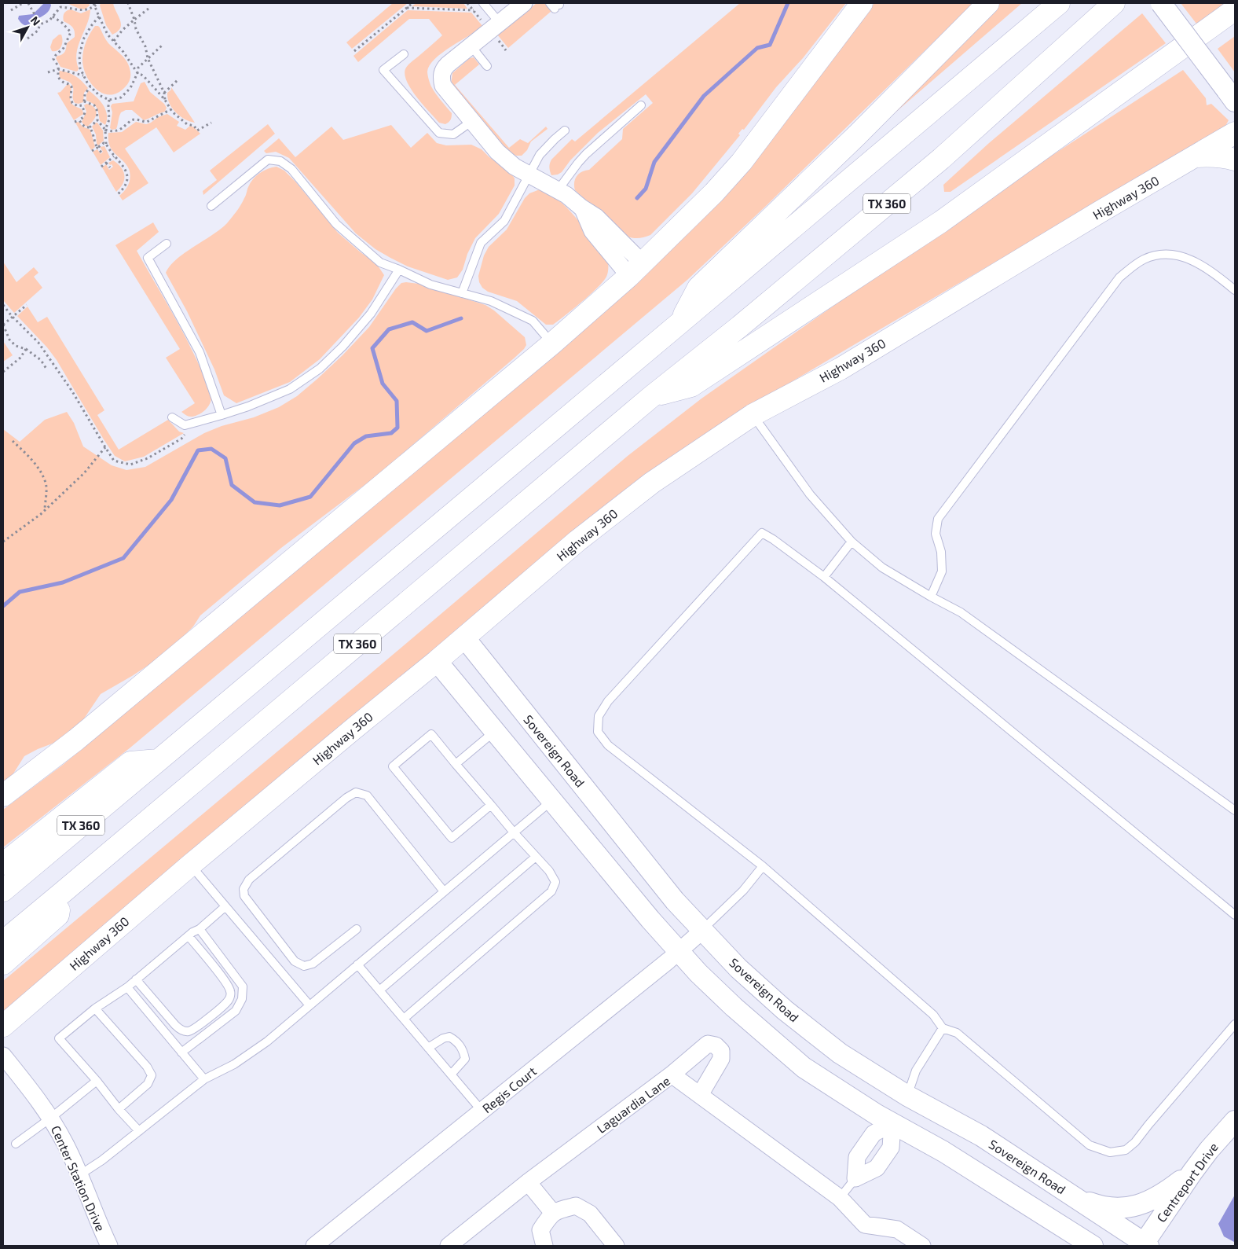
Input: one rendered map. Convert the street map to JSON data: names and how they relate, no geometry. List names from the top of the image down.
{
  "streets": {
    "main road": ["Highway 360", "TX 360"],
    "street": [
      "Sovereign Road",
      "Regis Court",
      "Laguardia Lane",
      "Center Station Drive",
      "Centreport Drive"
    ]
  },
  "crossings": [
    ["Highway 360", "Sovereign Road"],
    ["Sovereign Road", "Regis Court"],
    ["Sovereign Road", "Centreport Drive"]
  ],
  "north": "top right"
}
